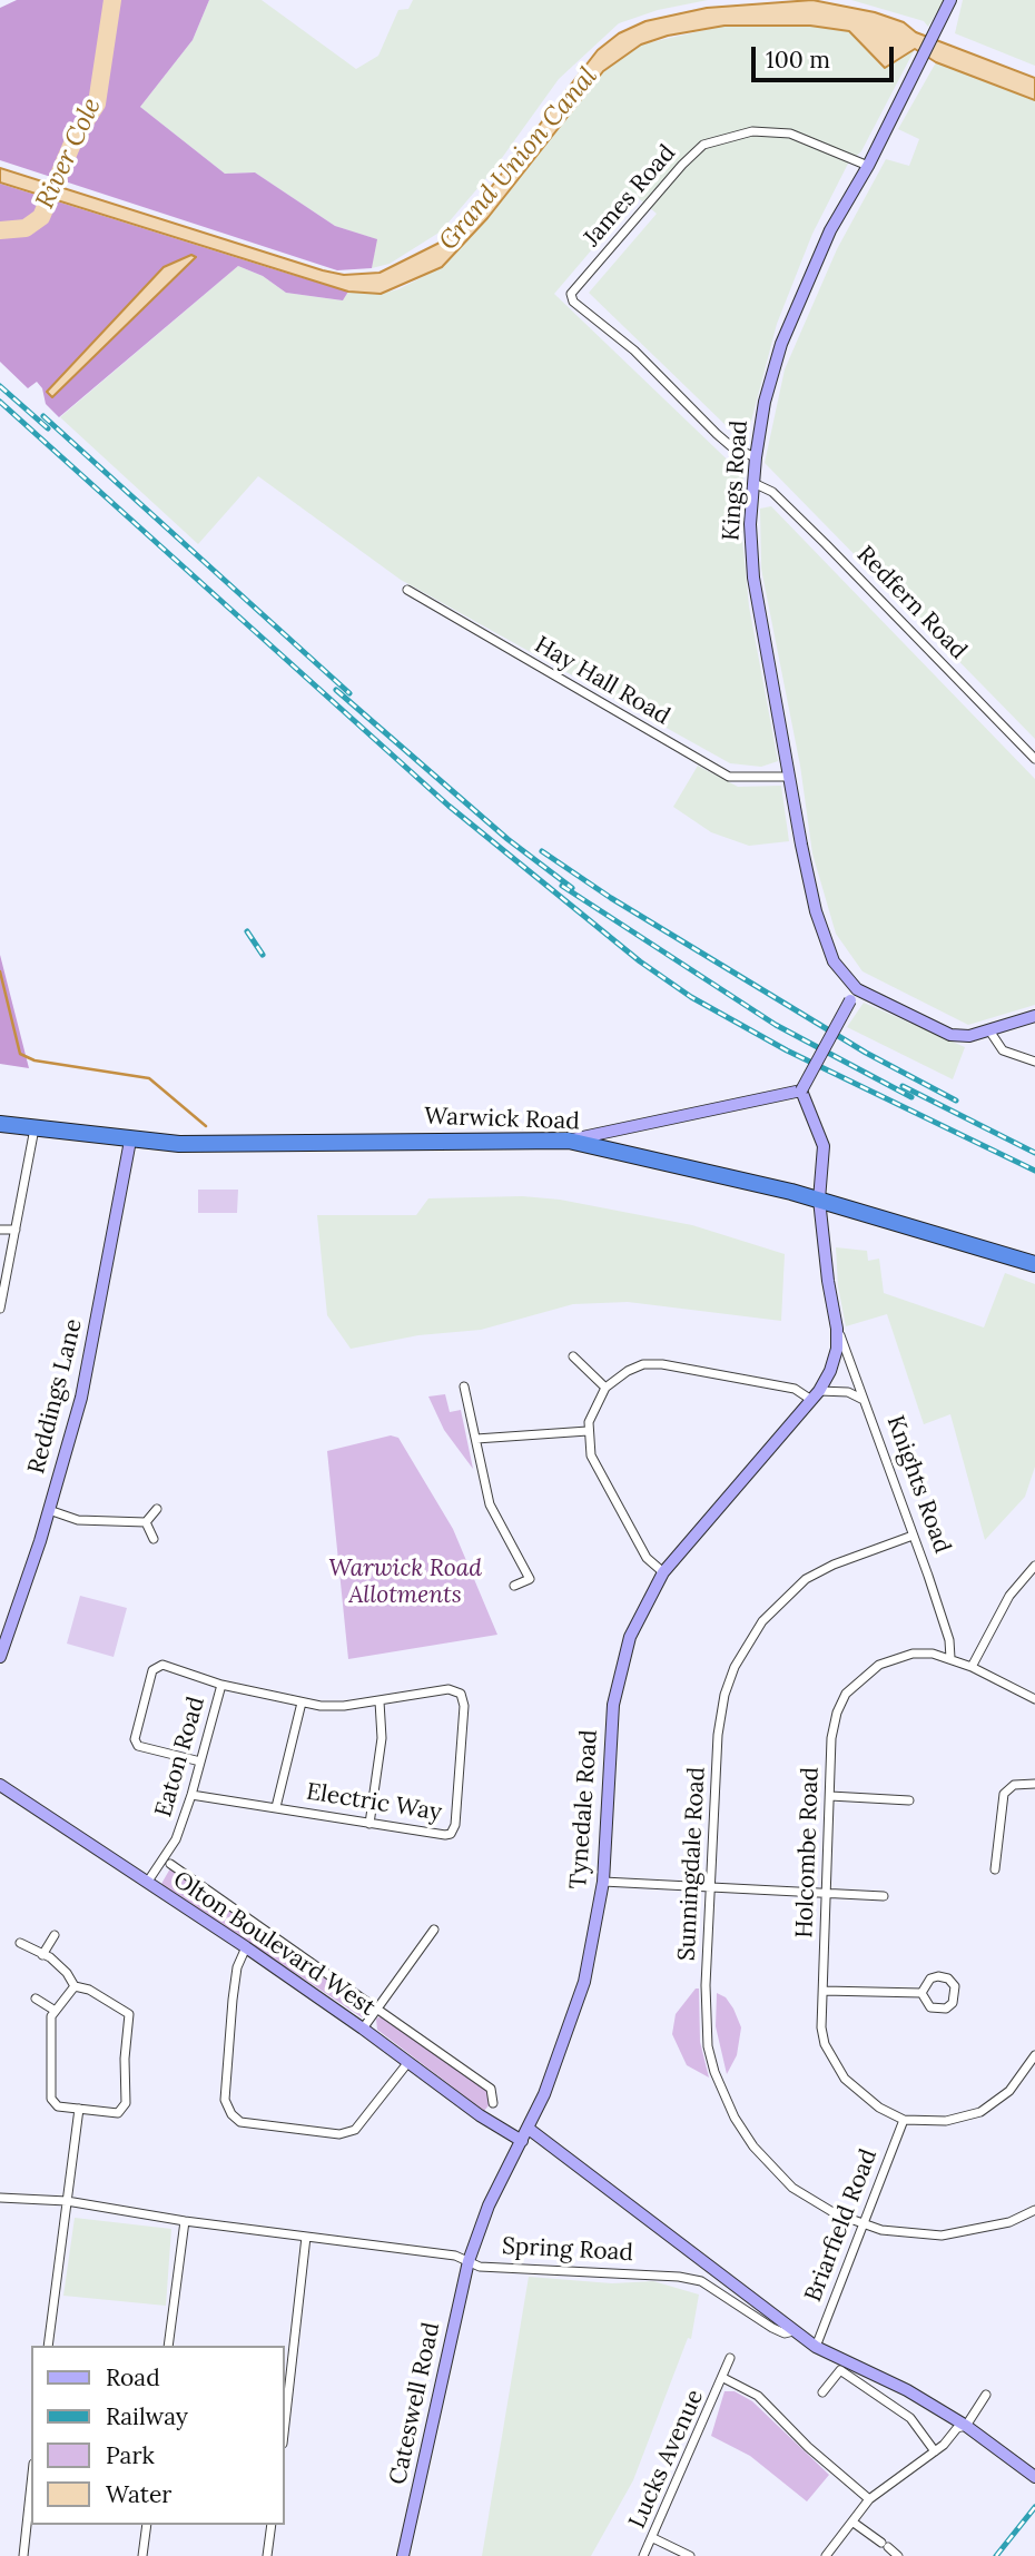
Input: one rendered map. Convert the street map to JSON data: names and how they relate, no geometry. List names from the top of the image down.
{
  "streets": {
    "highway": ["Warwick Road"],
    "street": [
      "James Road",
      "Kings Road",
      "Redfern Road",
      "Hay Hall Road",
      "Reddings Lane",
      "Knights Road",
      "Eaton Road",
      "Electric Way",
      "Tynedale Road",
      "Holcombe Road",
      "Sunningdale Road",
      "Olton Boulevard West",
      "Briarfield Road",
      "Spring Road",
      "Cateswell Road",
      "Lucks Avenue"
    ]
  },
  "crossings": [
    ["James Road", "Kings Road"],
    ["Kings Road", "Redfern Road"],
    ["Kings Road", "Hay Hall Road"],
    ["Warwick Road", "Reddings Lane"],
    ["Warwick Road", "Knights Road"],
    ["Knights Road", "Tynedale Road"],
    ["Knights Road", "Holcombe Road"],
    ["Knights Road", "Sunningdale Road"],
    ["Eaton Road", "Electric Way"],
    ["Eaton Road", "Olton Boulevard West"],
    ["Tynedale Road", "Olton Boulevard West"],
    ["Tynedale Road", "Spring Road"],
    ["Tynedale Road", "Cateswell Road"],
    ["Holcombe Road", "Briarfield Road"],
    ["Sunningdale Road", "Briarfield Road"],
    ["Briarfield Road", "Spring Road"],
    ["Spring Road", "Cateswell Road"]
  ],
  "water": ["River Cole", "Grand Union Canal"],
  "parks": ["Warwick Road Allotments"],
  "legend": [
    "Road",
    "Railway",
    "Park",
    "Water"
  ],
  "scale_bar": "100 m"
}
